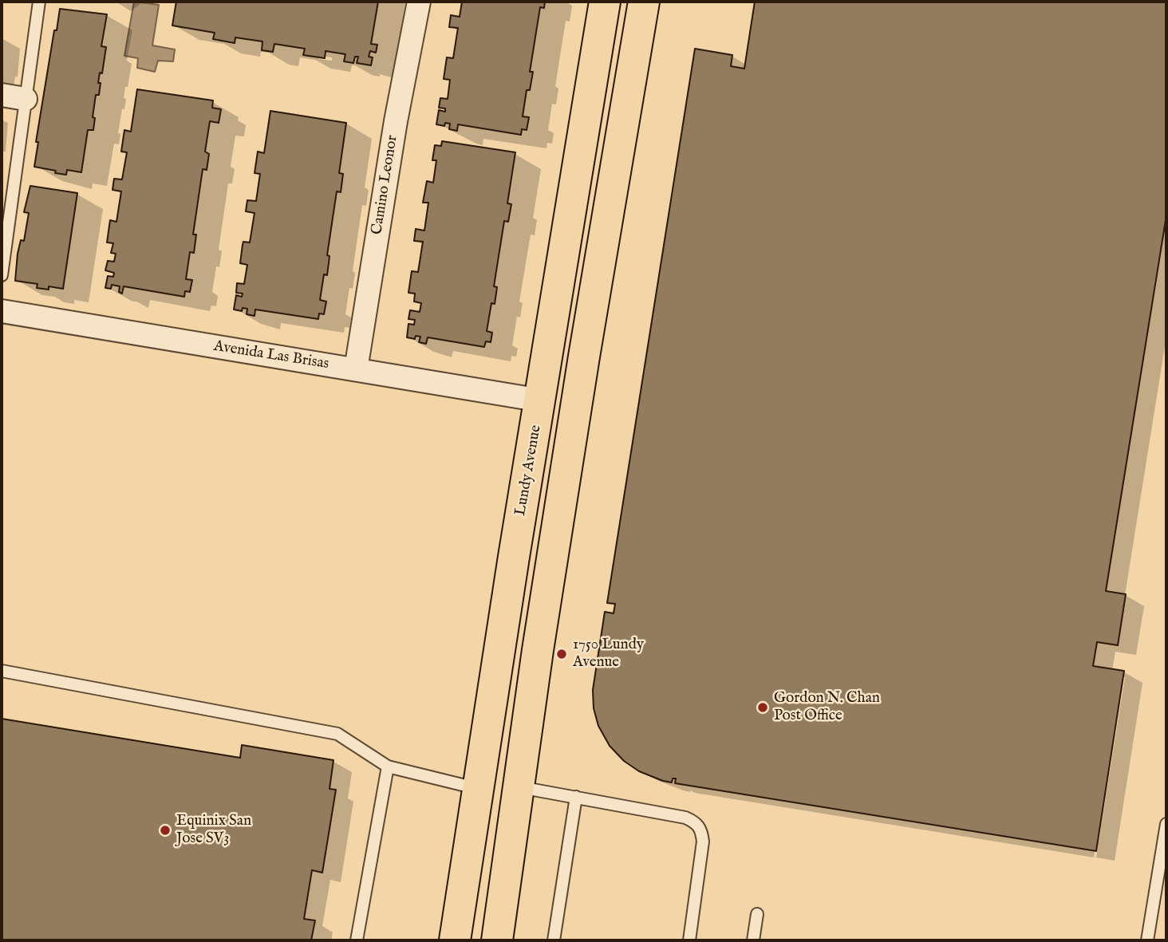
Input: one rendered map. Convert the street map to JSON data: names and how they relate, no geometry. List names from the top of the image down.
{
  "streets": {
    "main road": ["Lundy Avenue"],
    "street": ["Camino Leonor", "Avenida Las Brisas"]
  },
  "crossings": [
    ["Camino Leonor", "Avenida Las Brisas"],
    ["Avenida Las Brisas", "Lundy Avenue"]
  ],
  "places": ["1750 Lundy Avenue", "Gordon N. Chan Post Office", "Equinix San Jose SV3"]
}
